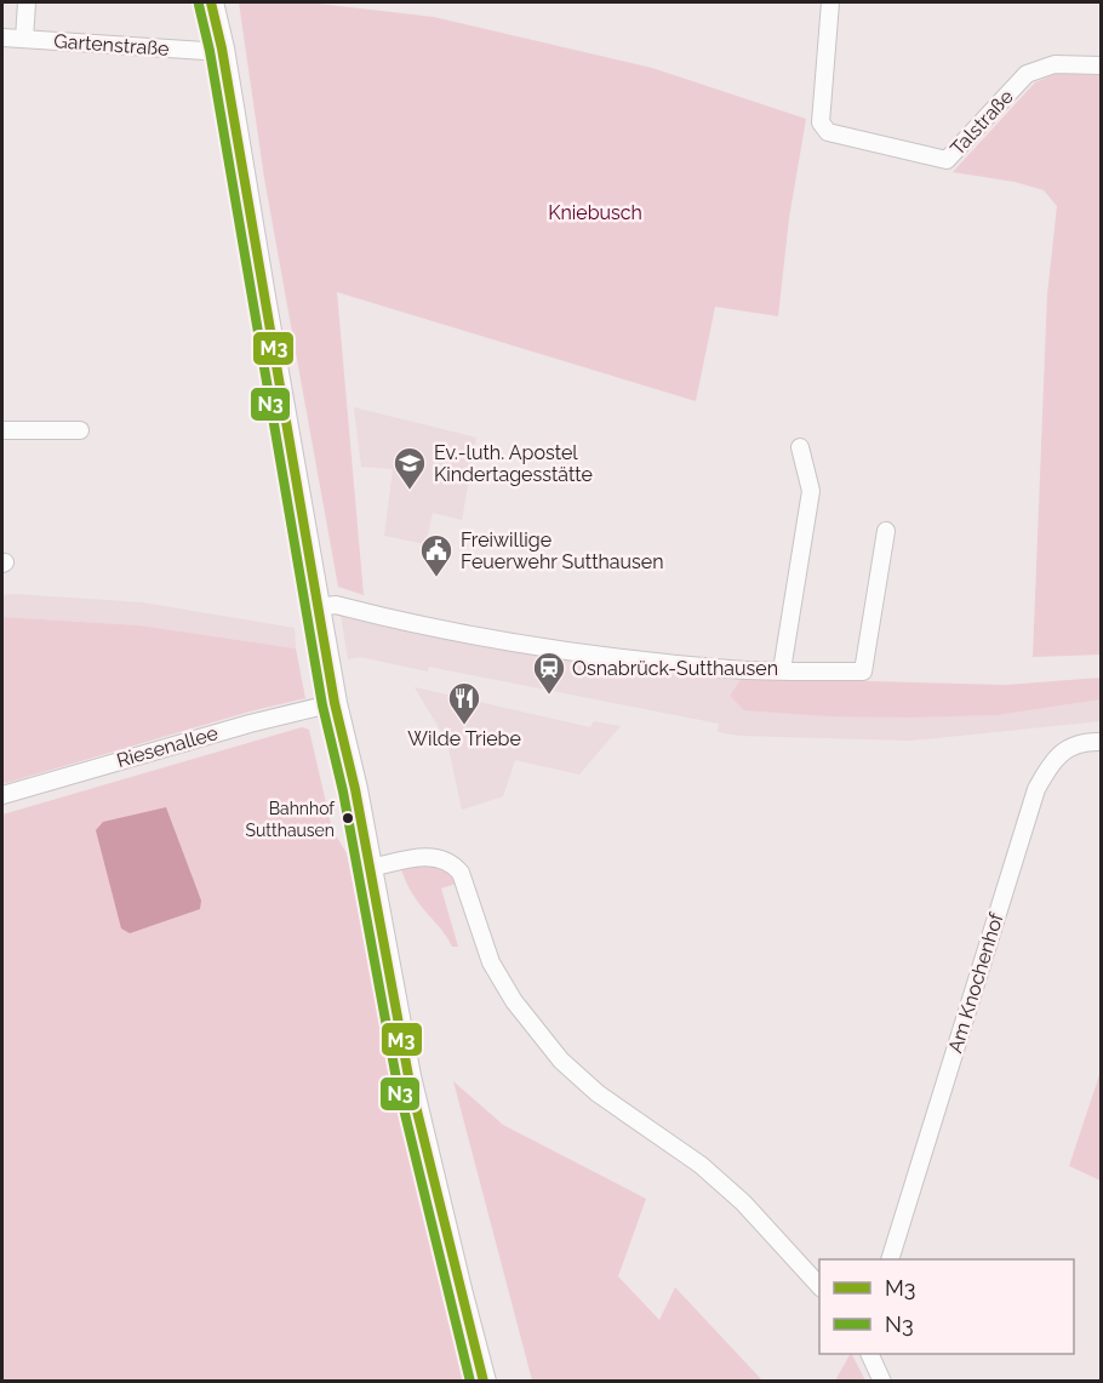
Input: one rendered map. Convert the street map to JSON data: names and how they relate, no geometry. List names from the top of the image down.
{
  "streets": {
    "street": [
      "Gartenstraße",
      "Talstraße",
      "Riesenallee",
      "Am Knochenhof"
    ]
  },
  "parks": ["Kniebusch"],
  "places": {
    "school or university": ["Ev.-luth. Apostel Kindertagesstätte"],
    "public building": ["Freiwillige Feuerwehr Sutthausen"],
    "station": ["Osnabrück-Sutthausen"],
    "restaurant": ["Wilde Triebe"],
    "other": ["Bahnhof Sutthausen"]
  },
  "lines": ["transit line M3", "transit line N3"],
  "legend": ["M3", "N3"]
}
